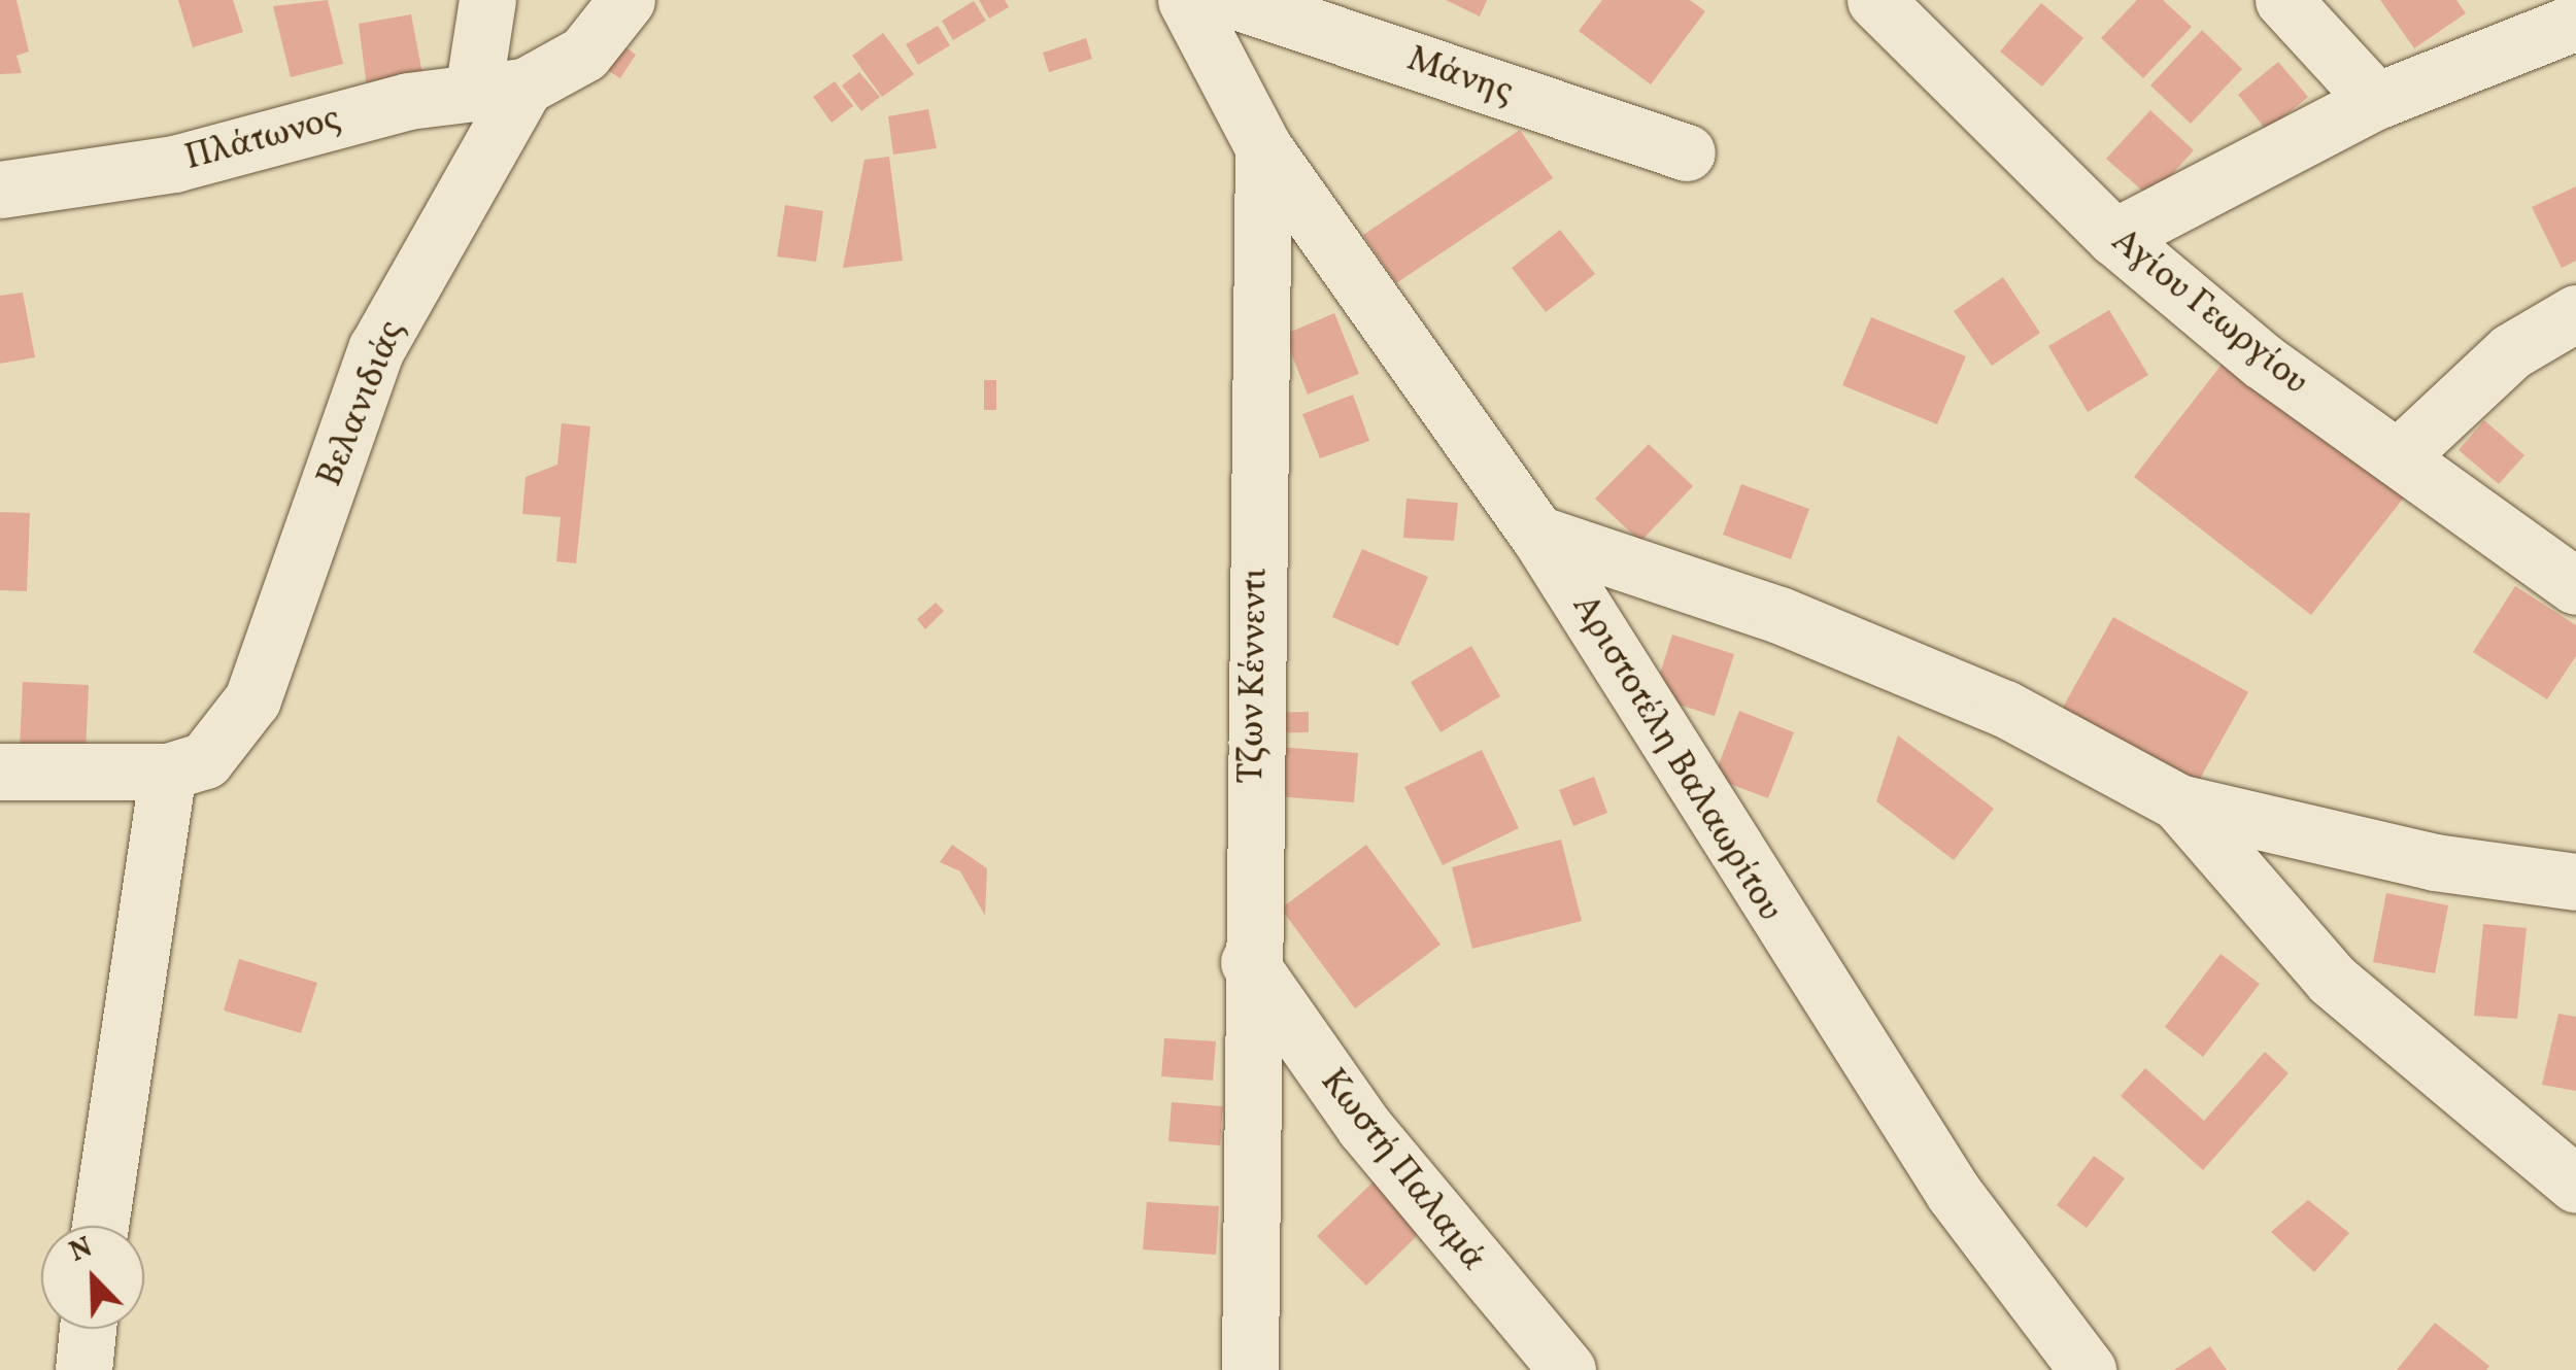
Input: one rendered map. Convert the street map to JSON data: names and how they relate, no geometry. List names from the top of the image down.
{
  "streets": {
    "street": [
      "Μάνης",
      "Πλάτωνος",
      "Αγίου Γεωργίου",
      "Βελανιδιάς",
      "Τζων Κέννεντι",
      "Αριστοτέλη Βαλαωρίτου",
      "Κωστή Παλαμά"
    ]
  },
  "crossings": [
    ["Πλάτωνος", "Βελανιδιάς"],
    ["Τζων Κέννεντι", "Αριστοτέλη Βαλαωρίτου"],
    ["Τζων Κέννεντι", "Κωστή Παλαμά"]
  ],
  "north": "top left"
}
